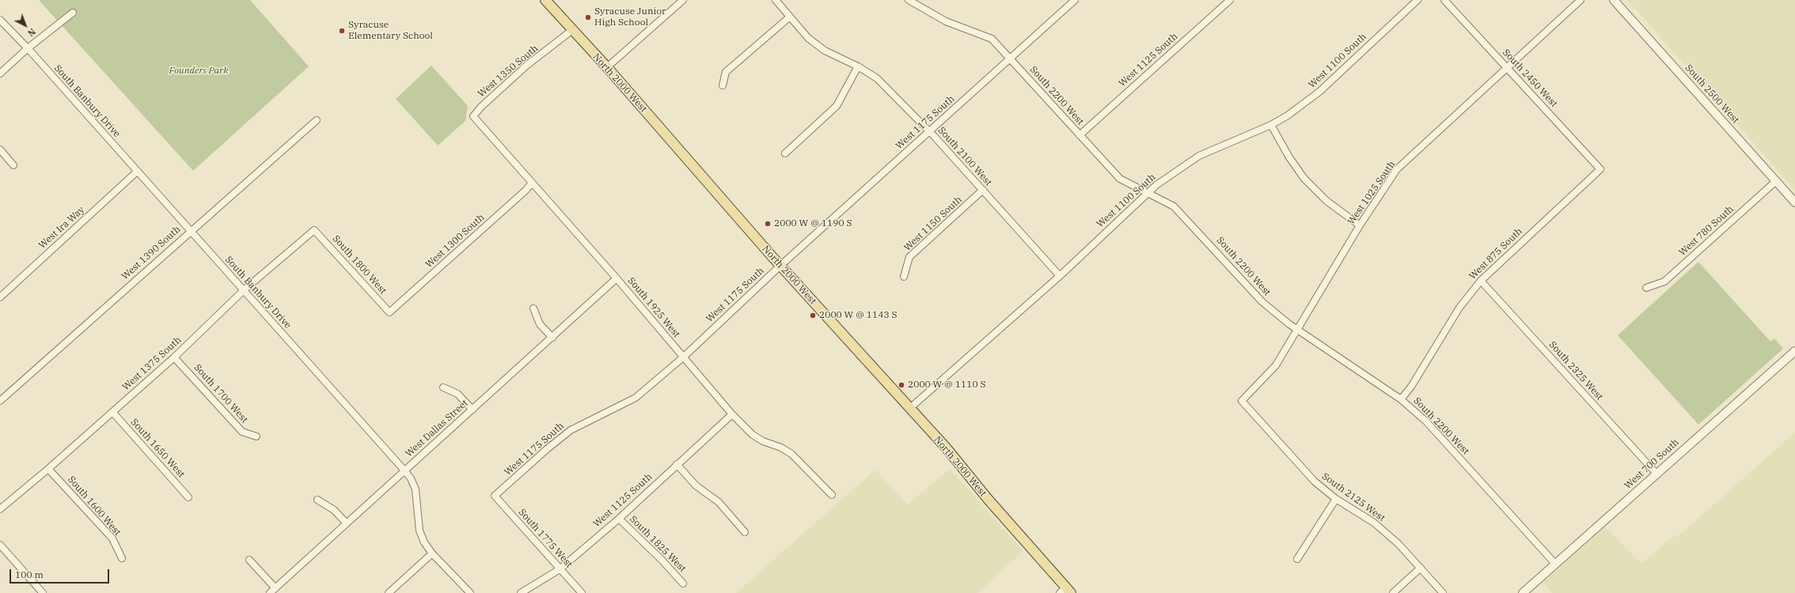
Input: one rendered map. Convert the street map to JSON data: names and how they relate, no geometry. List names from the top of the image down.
{
  "streets": {
    "main road": ["North 2000 West"],
    "street": [
      "West 1125 South",
      "West 1100 South",
      "West 1350 South",
      "South 2450 West",
      "South 2500 West",
      "South 2200 West",
      "South Banbury Drive",
      "West 1175 South",
      "South 2100 West",
      "West 1025 South",
      "West 1150 South",
      "West Ira Way",
      "West 780 South",
      "West 1300 South",
      "West 1390 South",
      "West 875 South",
      "South 1800 West",
      "South 1925 West",
      "West 1375 South",
      "South 2325 West",
      "South 1700 West",
      "West Dallas Street",
      "South 1650 West",
      "West 700 South",
      "South 2125 West",
      "South 1600 West",
      "South 1775 West",
      "South 1825 West"
    ]
  },
  "crossings": [
    ["West 1125 South", "South 2200 West"],
    ["West 1125 South", "South 1925 West"],
    ["West 1125 South", "South 1775 West"],
    ["West 1125 South", "South 1825 West"],
    ["West 1100 South", "North 2000 West"],
    ["West 1100 South", "South 2200 West"],
    ["West 1100 South", "South 2100 West"],
    ["West 1350 South", "North 2000 West"],
    ["West 1350 South", "South 1925 West"],
    ["South 2450 West", "West 1025 South"],
    ["South 2450 West", "West 875 South"],
    ["North 2000 West", "West 1175 South"],
    ["South 2500 West", "West 780 South"],
    ["South 2200 West", "West 1175 South"],
    ["South 2200 West", "West 1025 South"],
    ["South 2200 West", "West 875 South"],
    ["South 2200 West", "West 700 South"],
    ["South Banbury Drive", "West Ira Way"],
    ["South Banbury Drive", "West 1390 South"],
    ["South Banbury Drive", "West 1375 South"],
    ["South Banbury Drive", "West Dallas Street"],
    ["West 1175 South", "South 2100 West"],
    ["West 1175 South", "South 1925 West"],
    ["West 1175 South", "South 1775 West"],
    ["South 2100 West", "West 1150 South"],
    ["West 1025 South", "South 2125 West"],
    ["West 1300 South", "South 1800 West"],
    ["West 1300 South", "South 1925 West"],
    ["West 875 South", "South 2325 West"],
    ["South 1800 West", "West 1375 South"],
    ["South 1925 West", "West Dallas Street"],
    ["West 1375 South", "South 1700 West"],
    ["West 1375 South", "South 1650 West"],
    ["West 1375 South", "South 1600 West"],
    ["South 2325 West", "West 700 South"]
  ],
  "parks": ["Founders Park"],
  "places": [
    "Syracuse Junior High School",
    "Syracuse Elementary School",
    "2000 W @ 1190 S",
    "2000 W @ 1143 S",
    "2000 W @ 1110 S"
  ],
  "scale_bar": "100 m",
  "north": "bottom right"
}
